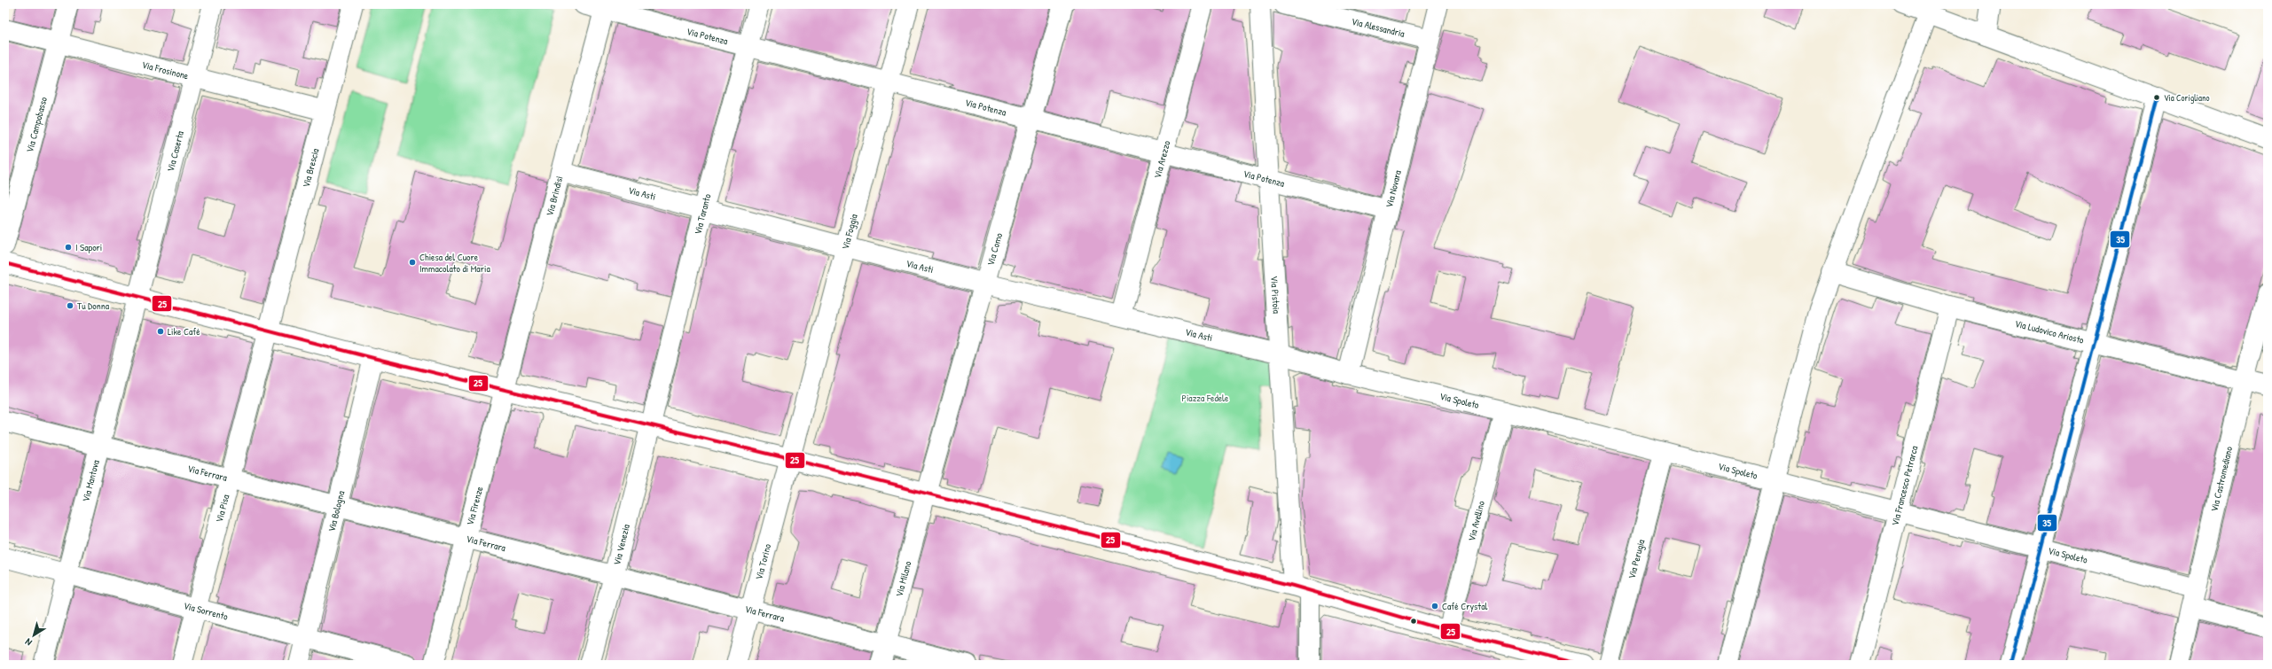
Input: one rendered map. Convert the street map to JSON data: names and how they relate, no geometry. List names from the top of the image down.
{
  "streets": {
    "street": [
      "Via Alessandria",
      "Via Potenza",
      "Via Frosinone",
      "Via Campobasso",
      "Via Caserta",
      "Via Arezzo",
      "Via Brescia",
      "Via Novara",
      "Via Asti",
      "Via Brindisi",
      "Via Taranto",
      "Via Foggia",
      "Via Como",
      "Via Pistoia",
      "Via Ludovico Ariosto",
      "Via Spoleto",
      "Via Ferrara",
      "Via Castromediano",
      "Via Mantova",
      "Via Francesco Petrarca",
      "Via Firenze",
      "Via Pisa",
      "Via Bologna",
      "Via Avellino",
      "Via Venezia",
      "Via Perugia",
      "Via Torino",
      "Via Milano",
      "Via Sorrento"
    ]
  },
  "crossings": [
    ["Via Alessandria", "Via Novara"],
    ["Via Potenza", "Via Arezzo"],
    ["Via Potenza", "Via Novara"],
    ["Via Potenza", "Via Brindisi"],
    ["Via Potenza", "Via Taranto"],
    ["Via Potenza", "Via Foggia"],
    ["Via Potenza", "Via Como"],
    ["Via Potenza", "Via Pistoia"],
    ["Via Frosinone", "Via Campobasso"],
    ["Via Frosinone", "Via Caserta"],
    ["Via Frosinone", "Via Brescia"],
    ["Via Caserta", "Via Mantova"],
    ["Via Arezzo", "Via Asti"],
    ["Via Brescia", "Via Pisa"],
    ["Via Novara", "Via Spoleto"],
    ["Via Asti", "Via Brindisi"],
    ["Via Asti", "Via Taranto"],
    ["Via Asti", "Via Foggia"],
    ["Via Asti", "Via Como"],
    ["Via Asti", "Via Pistoia"],
    ["Via Asti", "Via Spoleto"],
    ["Via Brindisi", "Via Firenze"],
    ["Via Taranto", "Via Venezia"],
    ["Via Foggia", "Via Torino"],
    ["Via Como", "Via Milano"],
    ["Via Pistoia", "Via Spoleto"],
    ["Via Ludovico Ariosto", "Via Castromediano"],
    ["Via Ludovico Ariosto", "Via Francesco Petrarca"],
    ["Via Spoleto", "Via Castromediano"],
    ["Via Spoleto", "Via Francesco Petrarca"],
    ["Via Spoleto", "Via Avellino"],
    ["Via Spoleto", "Via Perugia"],
    ["Via Ferrara", "Via Mantova"],
    ["Via Ferrara", "Via Firenze"],
    ["Via Ferrara", "Via Pisa"],
    ["Via Ferrara", "Via Bologna"],
    ["Via Ferrara", "Via Venezia"],
    ["Via Ferrara", "Via Torino"],
    ["Via Ferrara", "Via Milano"],
    ["Via Mantova", "Via Sorrento"],
    ["Via Pisa", "Via Sorrento"],
    ["Via Bologna", "Via Sorrento"]
  ],
  "parks": ["Piazza Fedele"],
  "places": [
    "Via Corigliano",
    "I Sapori",
    "Chiesa del Cuore Immacolato di Maria",
    "Tu Donna",
    "Like Café",
    "Café Crystal"
  ],
  "lines": ["transit line 35", "transit line 25"],
  "north": "bottom left"
}
